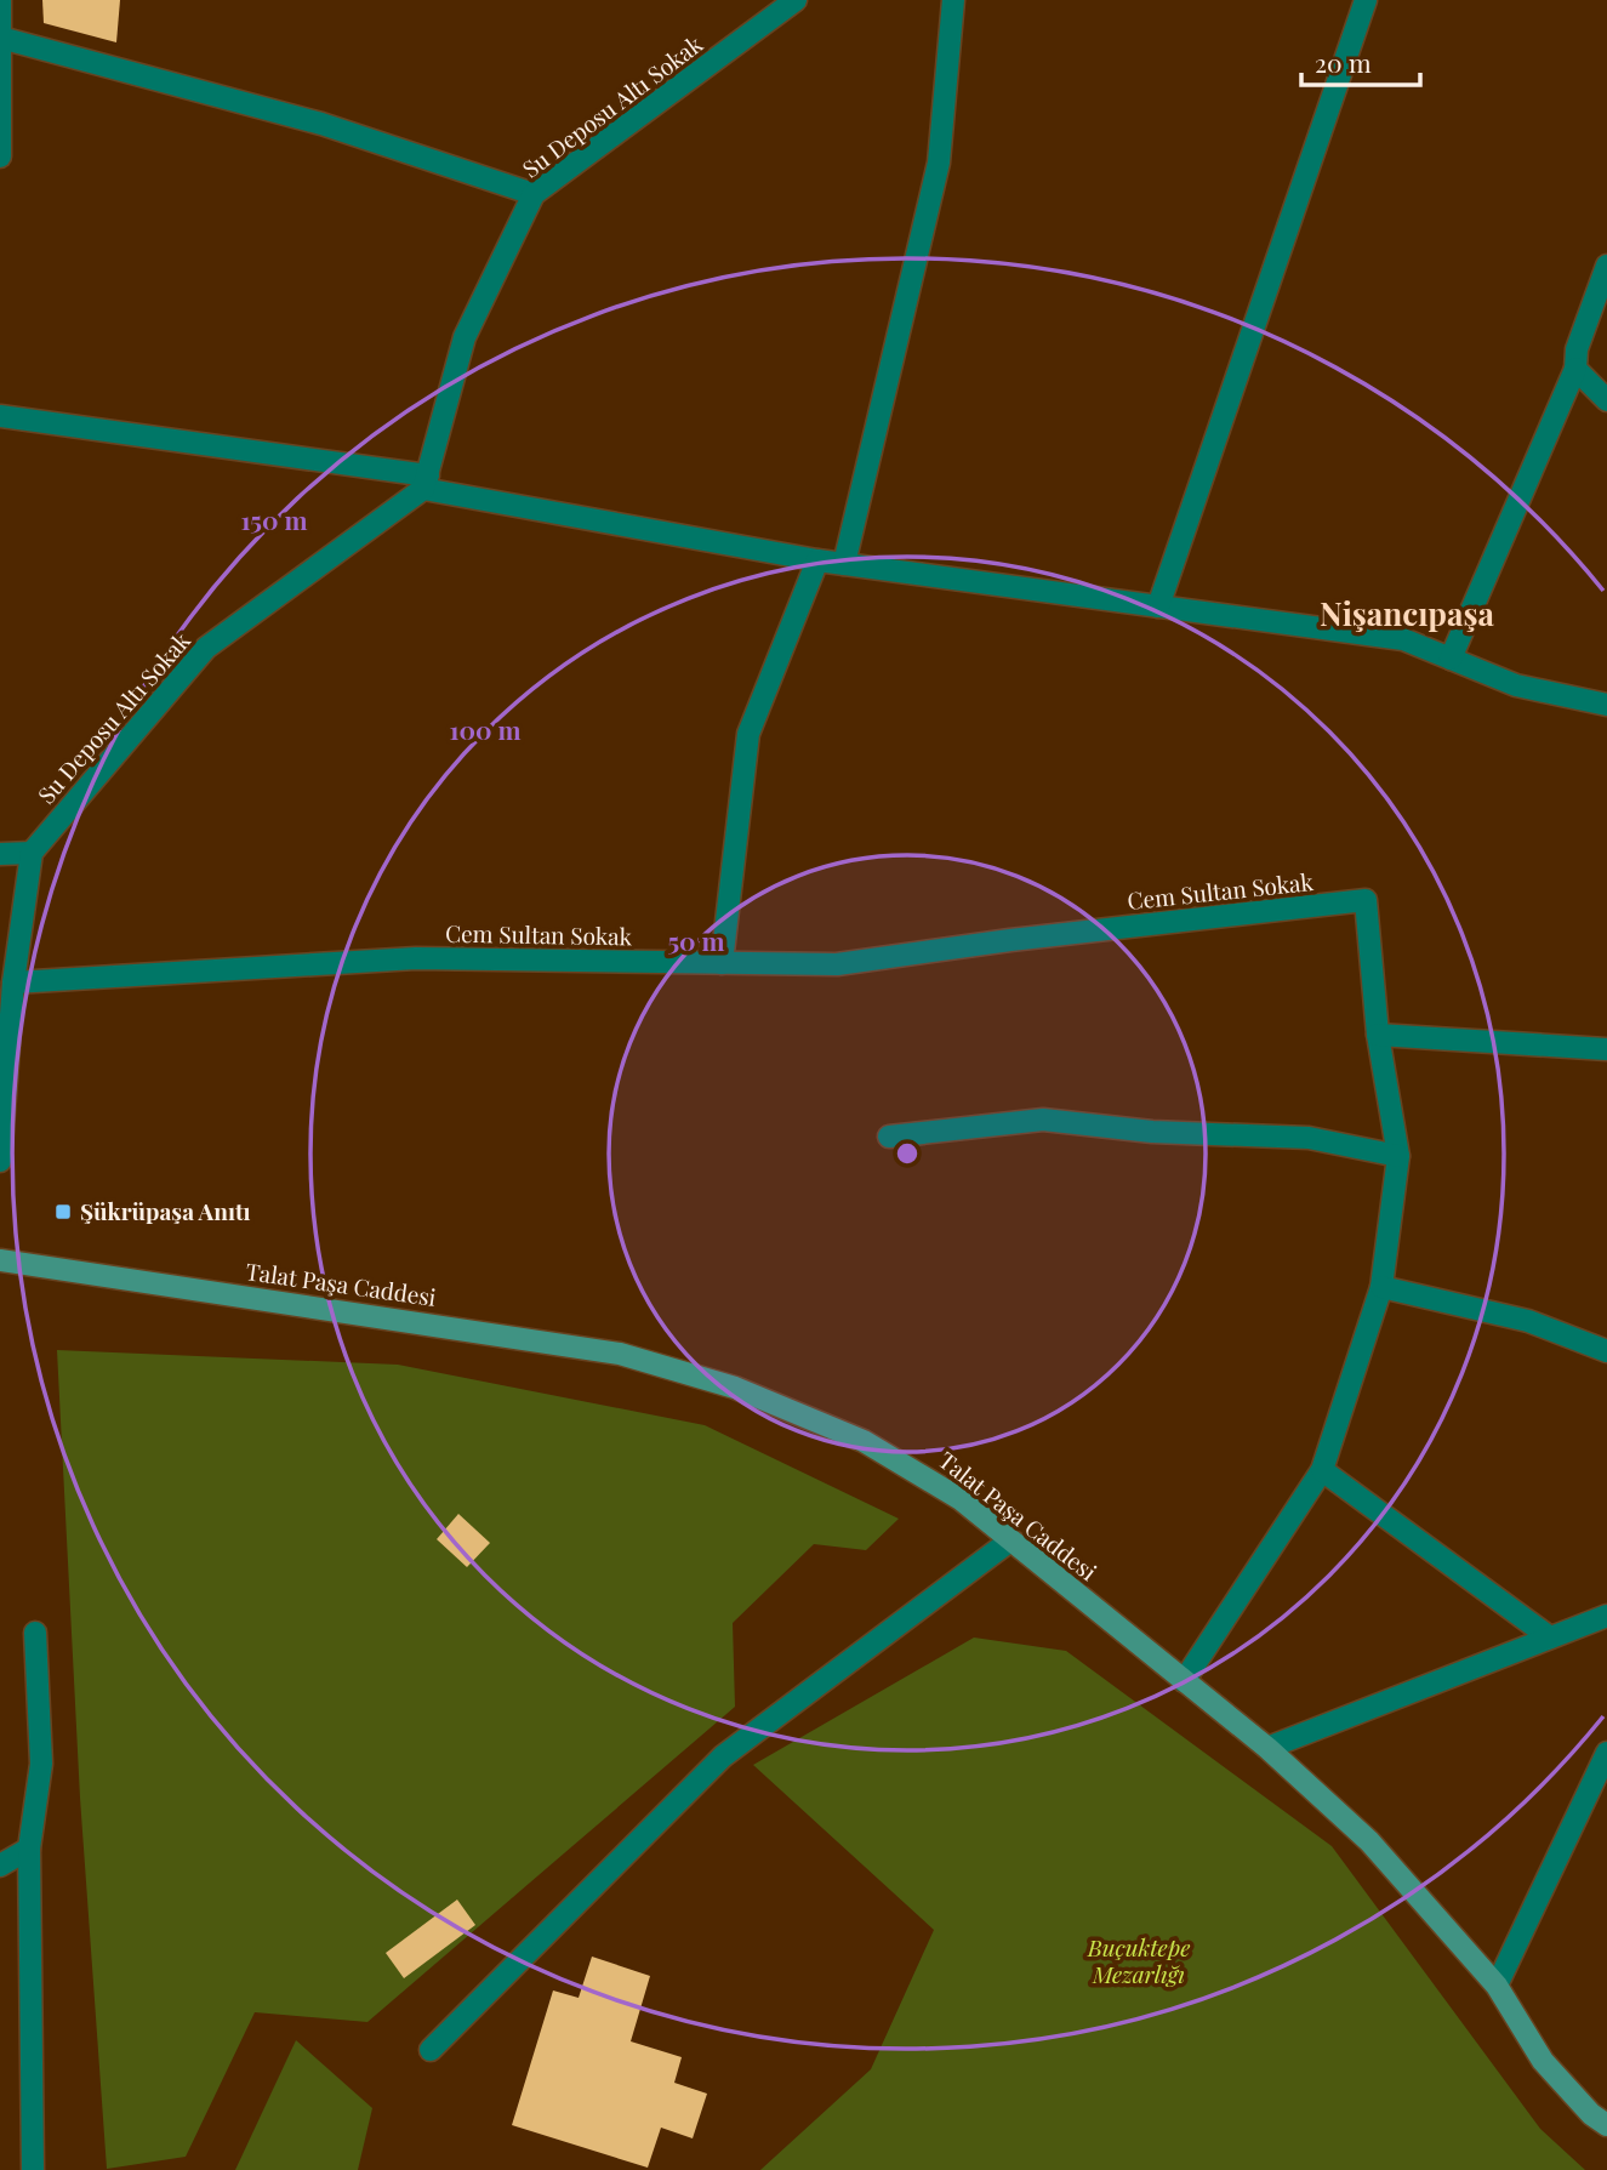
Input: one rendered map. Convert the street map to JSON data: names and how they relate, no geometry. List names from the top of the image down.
{
  "streets": {
    "main road": ["Talat Paşa Caddesi"],
    "street": ["Su Deposu Altı Sokak", "Cem Sultan Sokak"]
  },
  "districts": ["Nişancıpaşa"],
  "parks": ["Buçuktepe Mezarlığı"],
  "places": {
    "transit": ["Şükrüpaşa Anıtı"]
  },
  "scale_bar": "20 m",
  "rings": ["150 m", "100 m", "50 m"]
}
